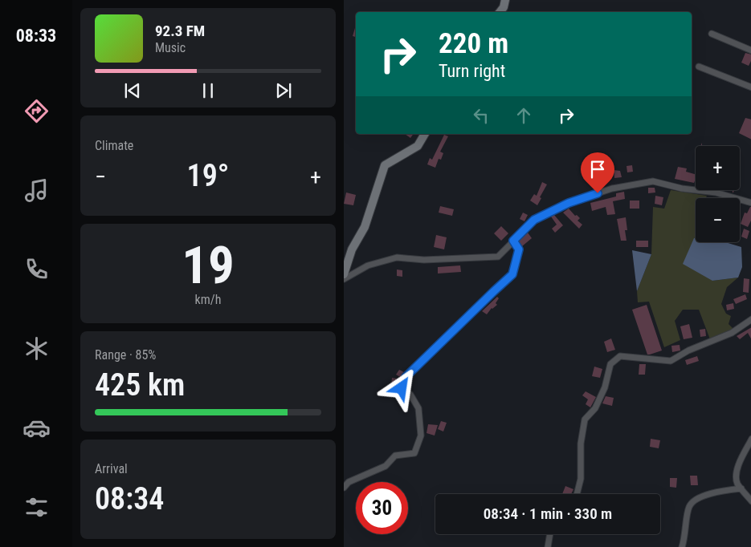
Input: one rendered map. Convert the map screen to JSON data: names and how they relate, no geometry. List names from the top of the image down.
{
  "page": {
    "tabs": "08:33",
    "turn": ["220 m", "Turn right"],
    "song": ["92.3 FM", "Music"],
    "tile": [
      "Climate",
      ["19", "km/h"],
      ["Range · 85%", "425 km"],
      ["Arrival", "08:34"]
    ],
    "map_buttons": ["+", "−"],
    "heat": ["−", "19°", "+"],
    "limit": "30",
    "trip": "08:34 · 1 min · 330 m"
  }
}
